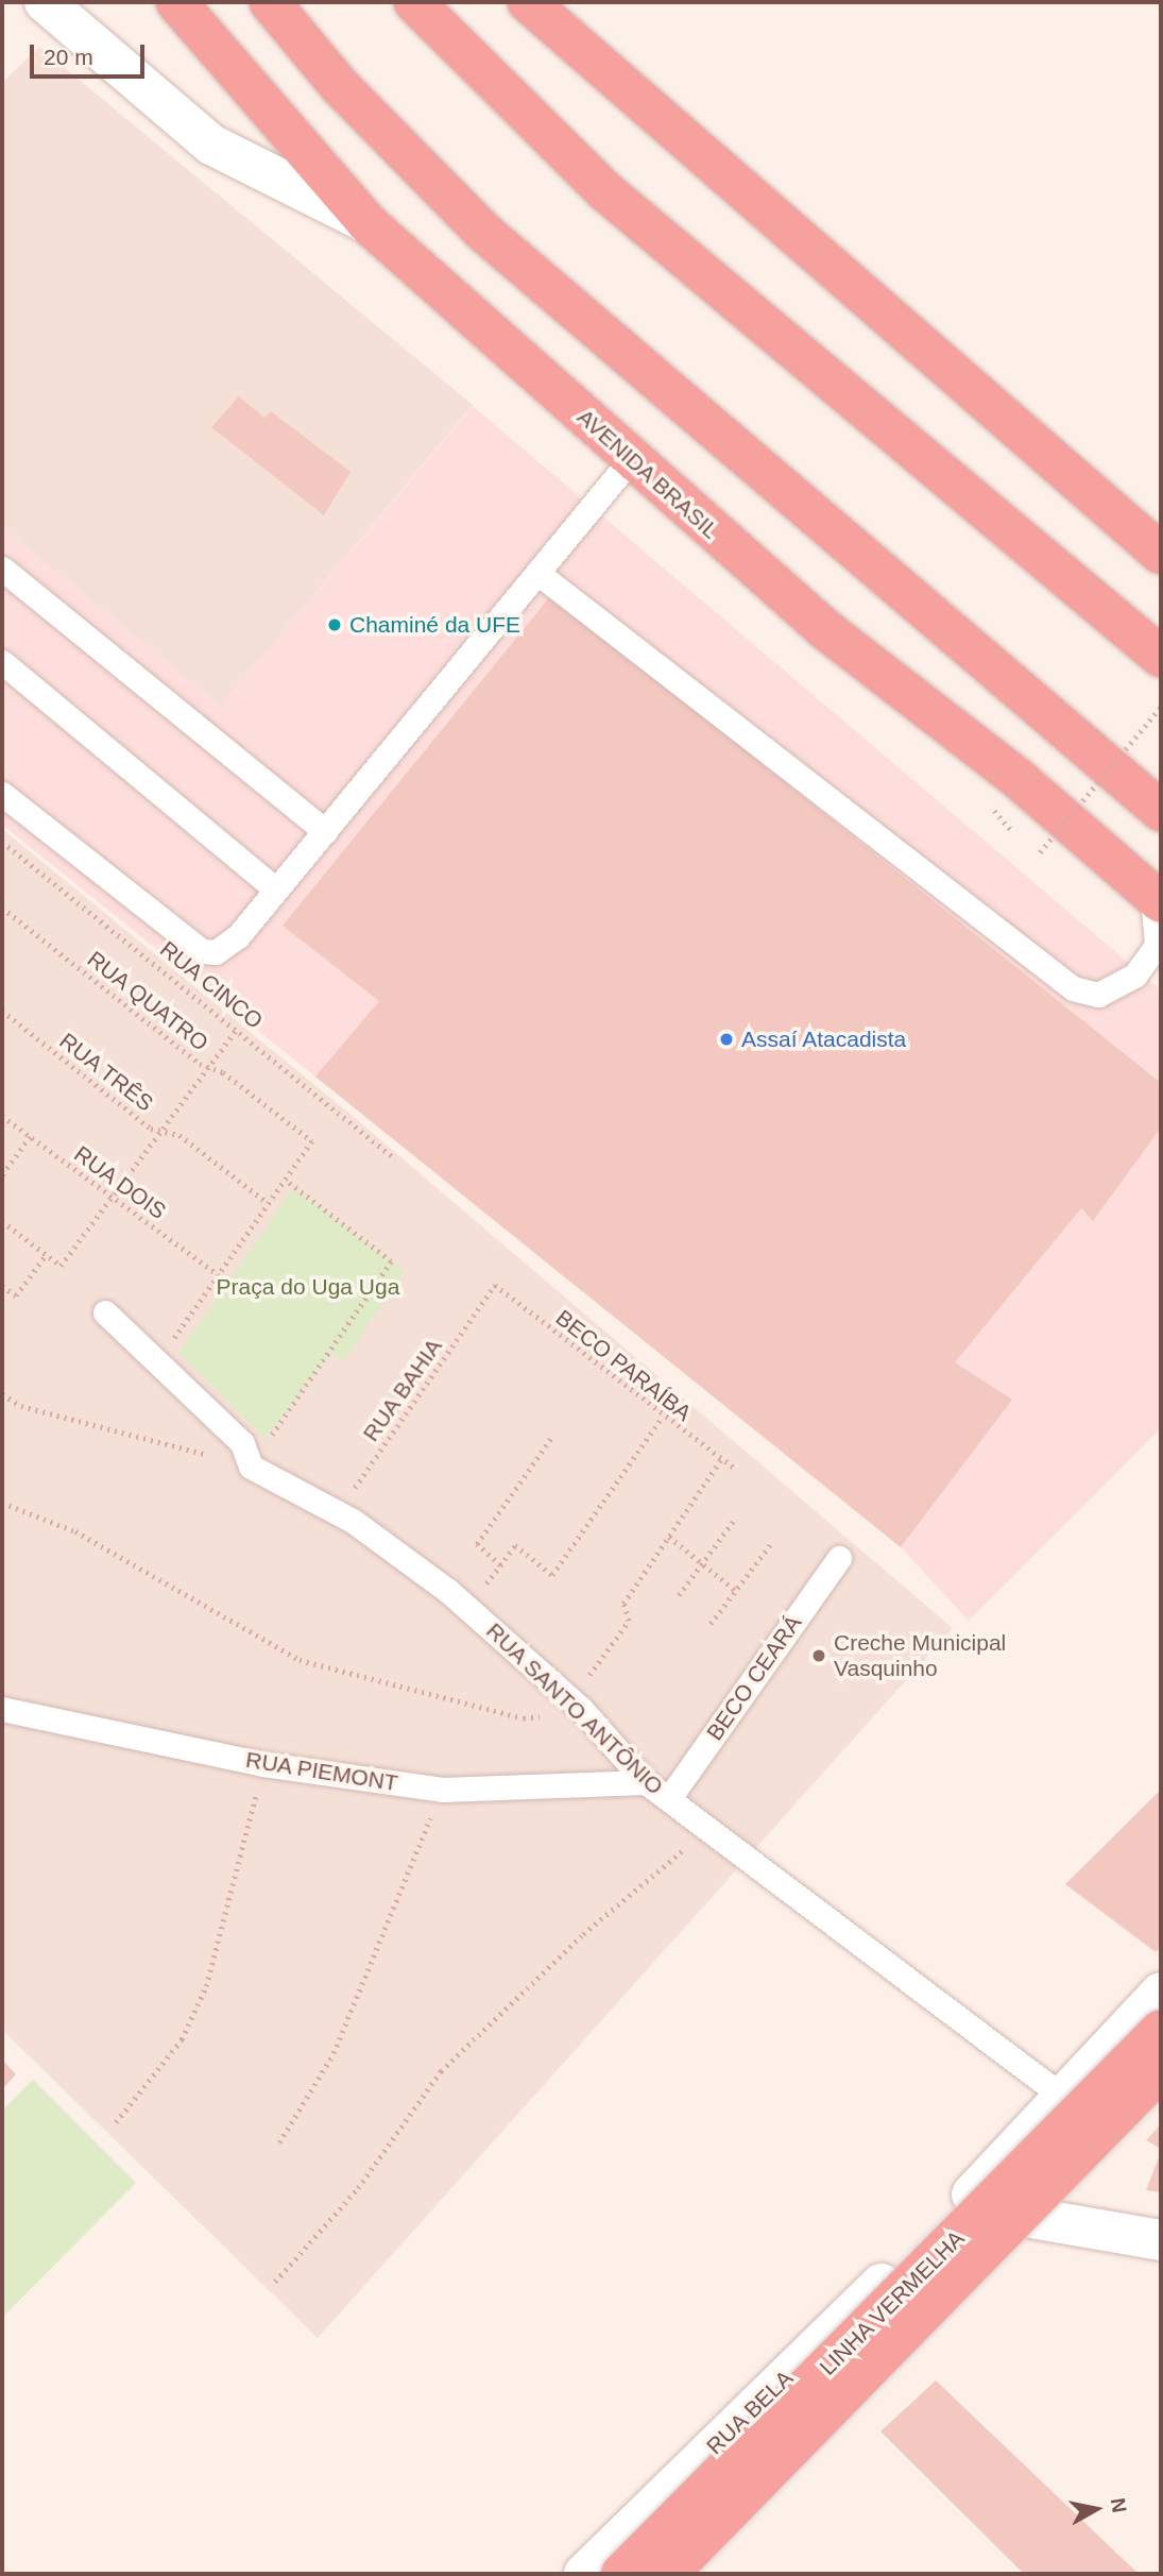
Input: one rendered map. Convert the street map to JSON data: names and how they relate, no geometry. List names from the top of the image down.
{
  "streets": {
    "highway": ["AVENIDA BRASIL", "LINHA VERMELHA"],
    "street": ["RUA BELA"],
    "lane": ["BECO CEARÁ", "RUA SANTO ANTÔNIO", "RUA PIEMONT"],
    "path": [
      "RUA CINCO",
      "RUA QUATRO",
      "RUA TRÊS",
      "RUA DOIS",
      "BECO PARAÍBA",
      "RUA BAHIA"
    ]
  },
  "crossings": [
    ["BECO PARAÍBA", "RUA BAHIA"],
    ["RUA BAHIA", "RUA SANTO ANTÔNIO"],
    ["BECO CEARÁ", "RUA SANTO ANTÔNIO"],
    ["RUA SANTO ANTÔNIO", "RUA PIEMONT"],
    ["RUA SANTO ANTÔNIO", "RUA BELA"]
  ],
  "parks": ["Praça do Uga Uga"],
  "places": ["Chaminé da UFE", "Assaí Atacadista", "Creche Municipal Vasquinho"],
  "scale_bar": "20 m",
  "north": "right"
}
